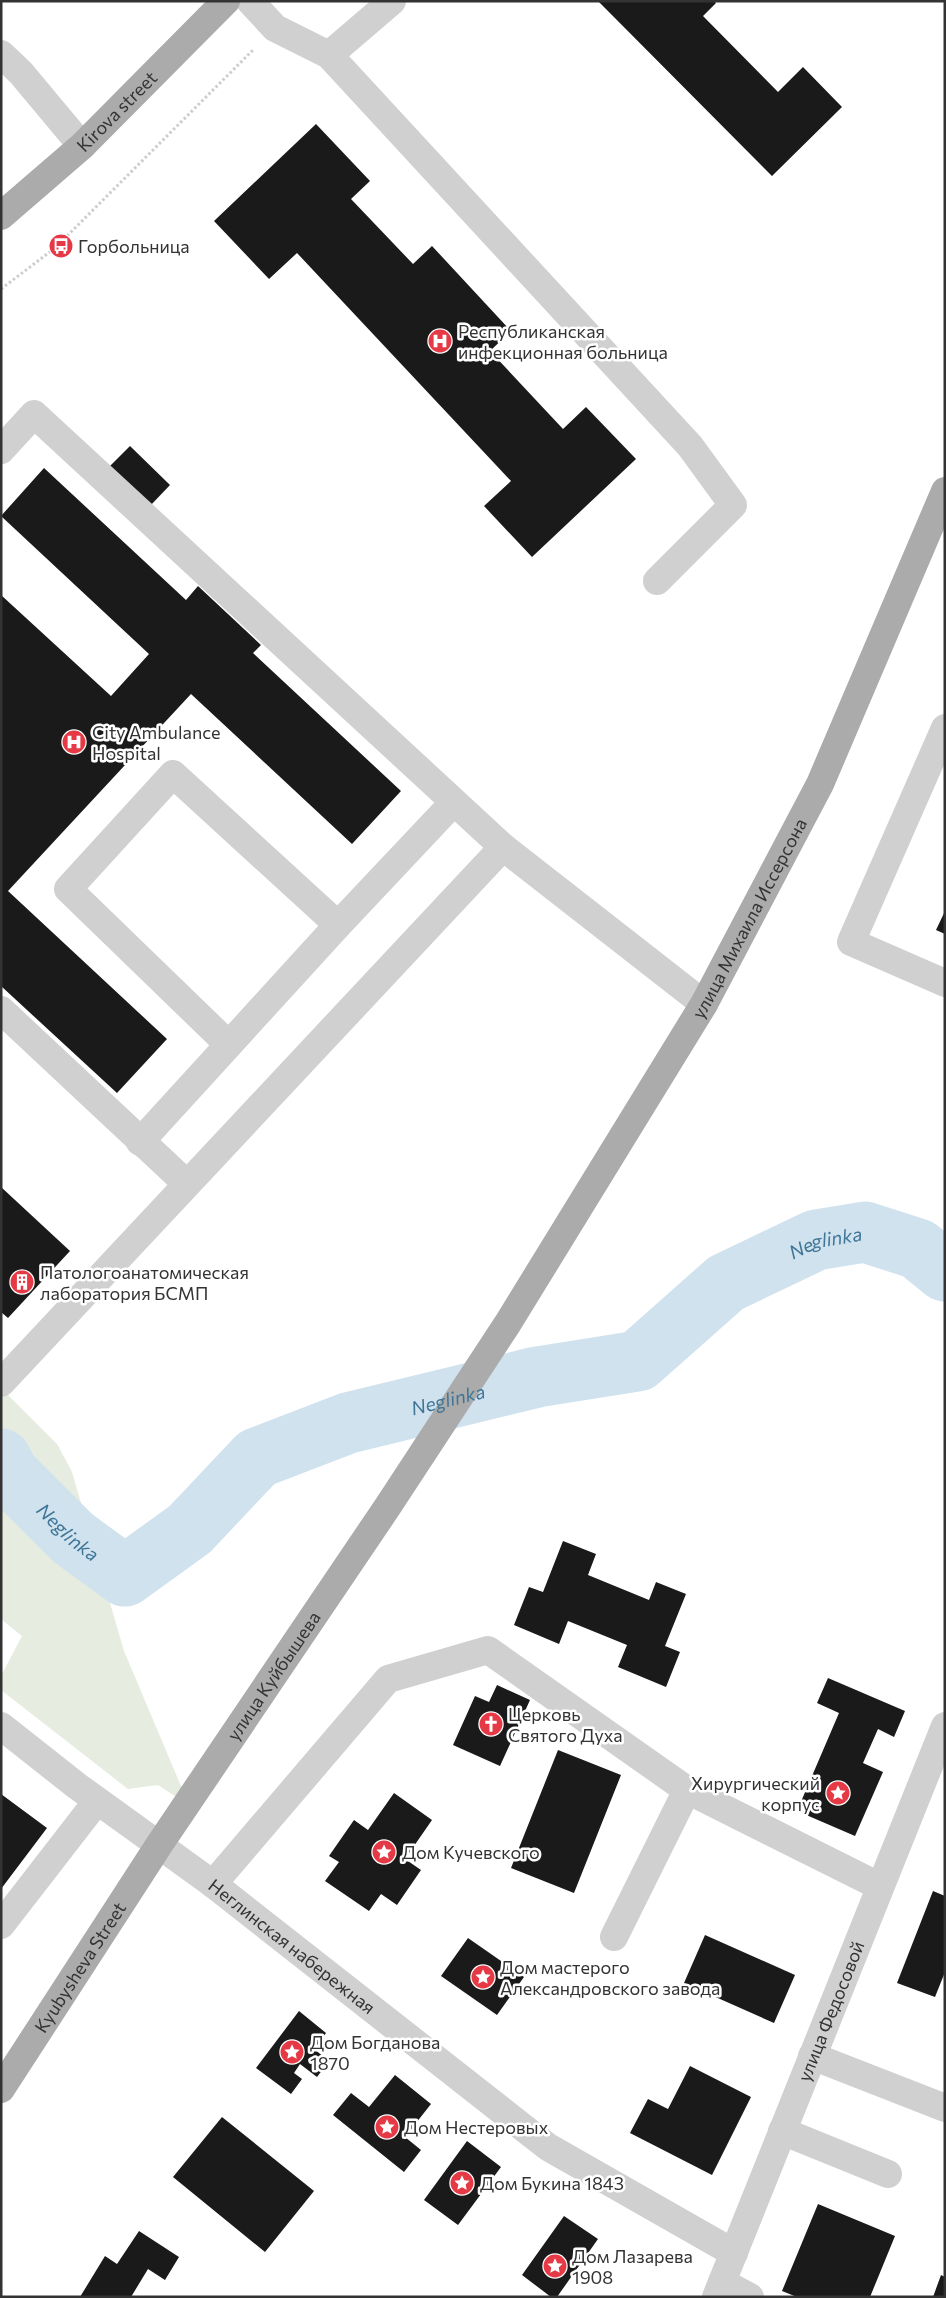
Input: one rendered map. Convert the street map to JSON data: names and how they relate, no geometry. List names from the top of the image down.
{
  "streets": {
    "main road": [
      "Kirova street",
      "улица Михаила Иссерсона",
      "улица Куйбышева",
      "Kyubysheva Street"
    ],
    "street": ["Неглинская набережная", "улица Федосовой"]
  },
  "crossings": [
    ["улица Михаила Иссерсона", "улица Куйбышева"],
    ["улица Куйбышева", "Неглинская набережная"],
    ["улица Куйбышева", "Kyubysheva Street"],
    ["Неглинская набережная", "Kyubysheva Street"],
    ["Неглинская набережная", "улица Федосовой"]
  ],
  "water": ["Neglinka"],
  "places": {
    "bus stop": ["Горбольница"],
    "hospital": ["Республиканская инфекционная больница", "City Ambulance Hospital"],
    "building": ["Патологоанатомическая лаборатория БСМП"],
    "church": ["Церковь Святого Духа"],
    "place": [
      "Хирургический корпус",
      "Дом Кучевского",
      "Дом мастерого Александровского завода",
      "Дом Богданова 1870",
      "Дом Нестеровых",
      "Дом Букина 1843",
      "Дом Лазарева 1908"
    ]
  }
}
